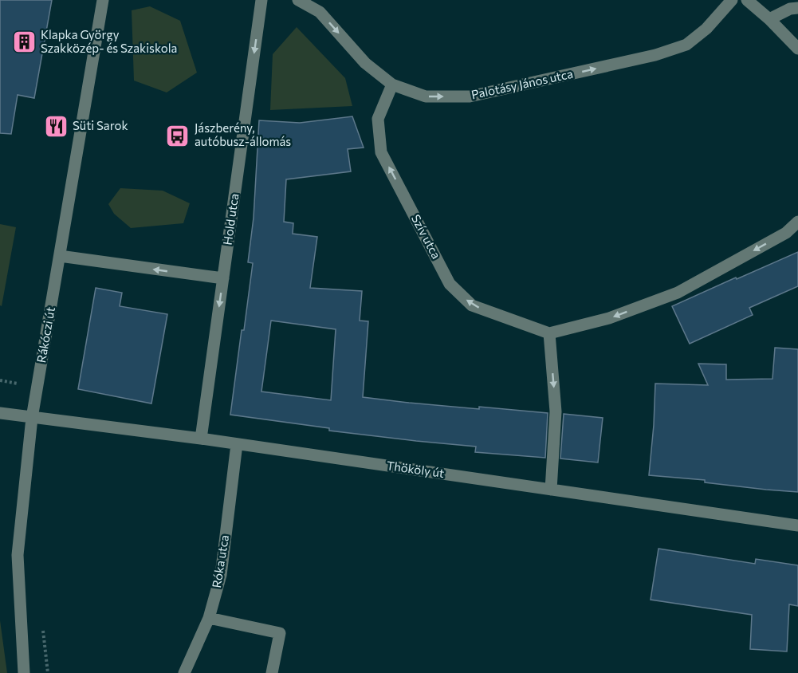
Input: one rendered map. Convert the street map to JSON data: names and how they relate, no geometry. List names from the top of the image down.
{
  "streets": {
    "street": [
      "Palotásy János utca",
      "Hold utca",
      "Szív utca",
      "Rákóczi út",
      "Thököly út",
      "Róka utca"
    ]
  },
  "crossings": [
    ["Palotásy János utca", "Szív utca"],
    ["Hold utca", "Thököly út"],
    ["Rákóczi út", "Thököly út"],
    ["Thököly út", "Róka utca"]
  ],
  "one_way": ["Palotásy János utca", "Hold utca", "Szív utca"],
  "places": {
    "building": ["Klapka György Szakközép- és Szakiskola"],
    "restaurant": ["Süti Sarok"],
    "bus stop": ["Jászberény, autóbusz-állomás"]
  }
}
